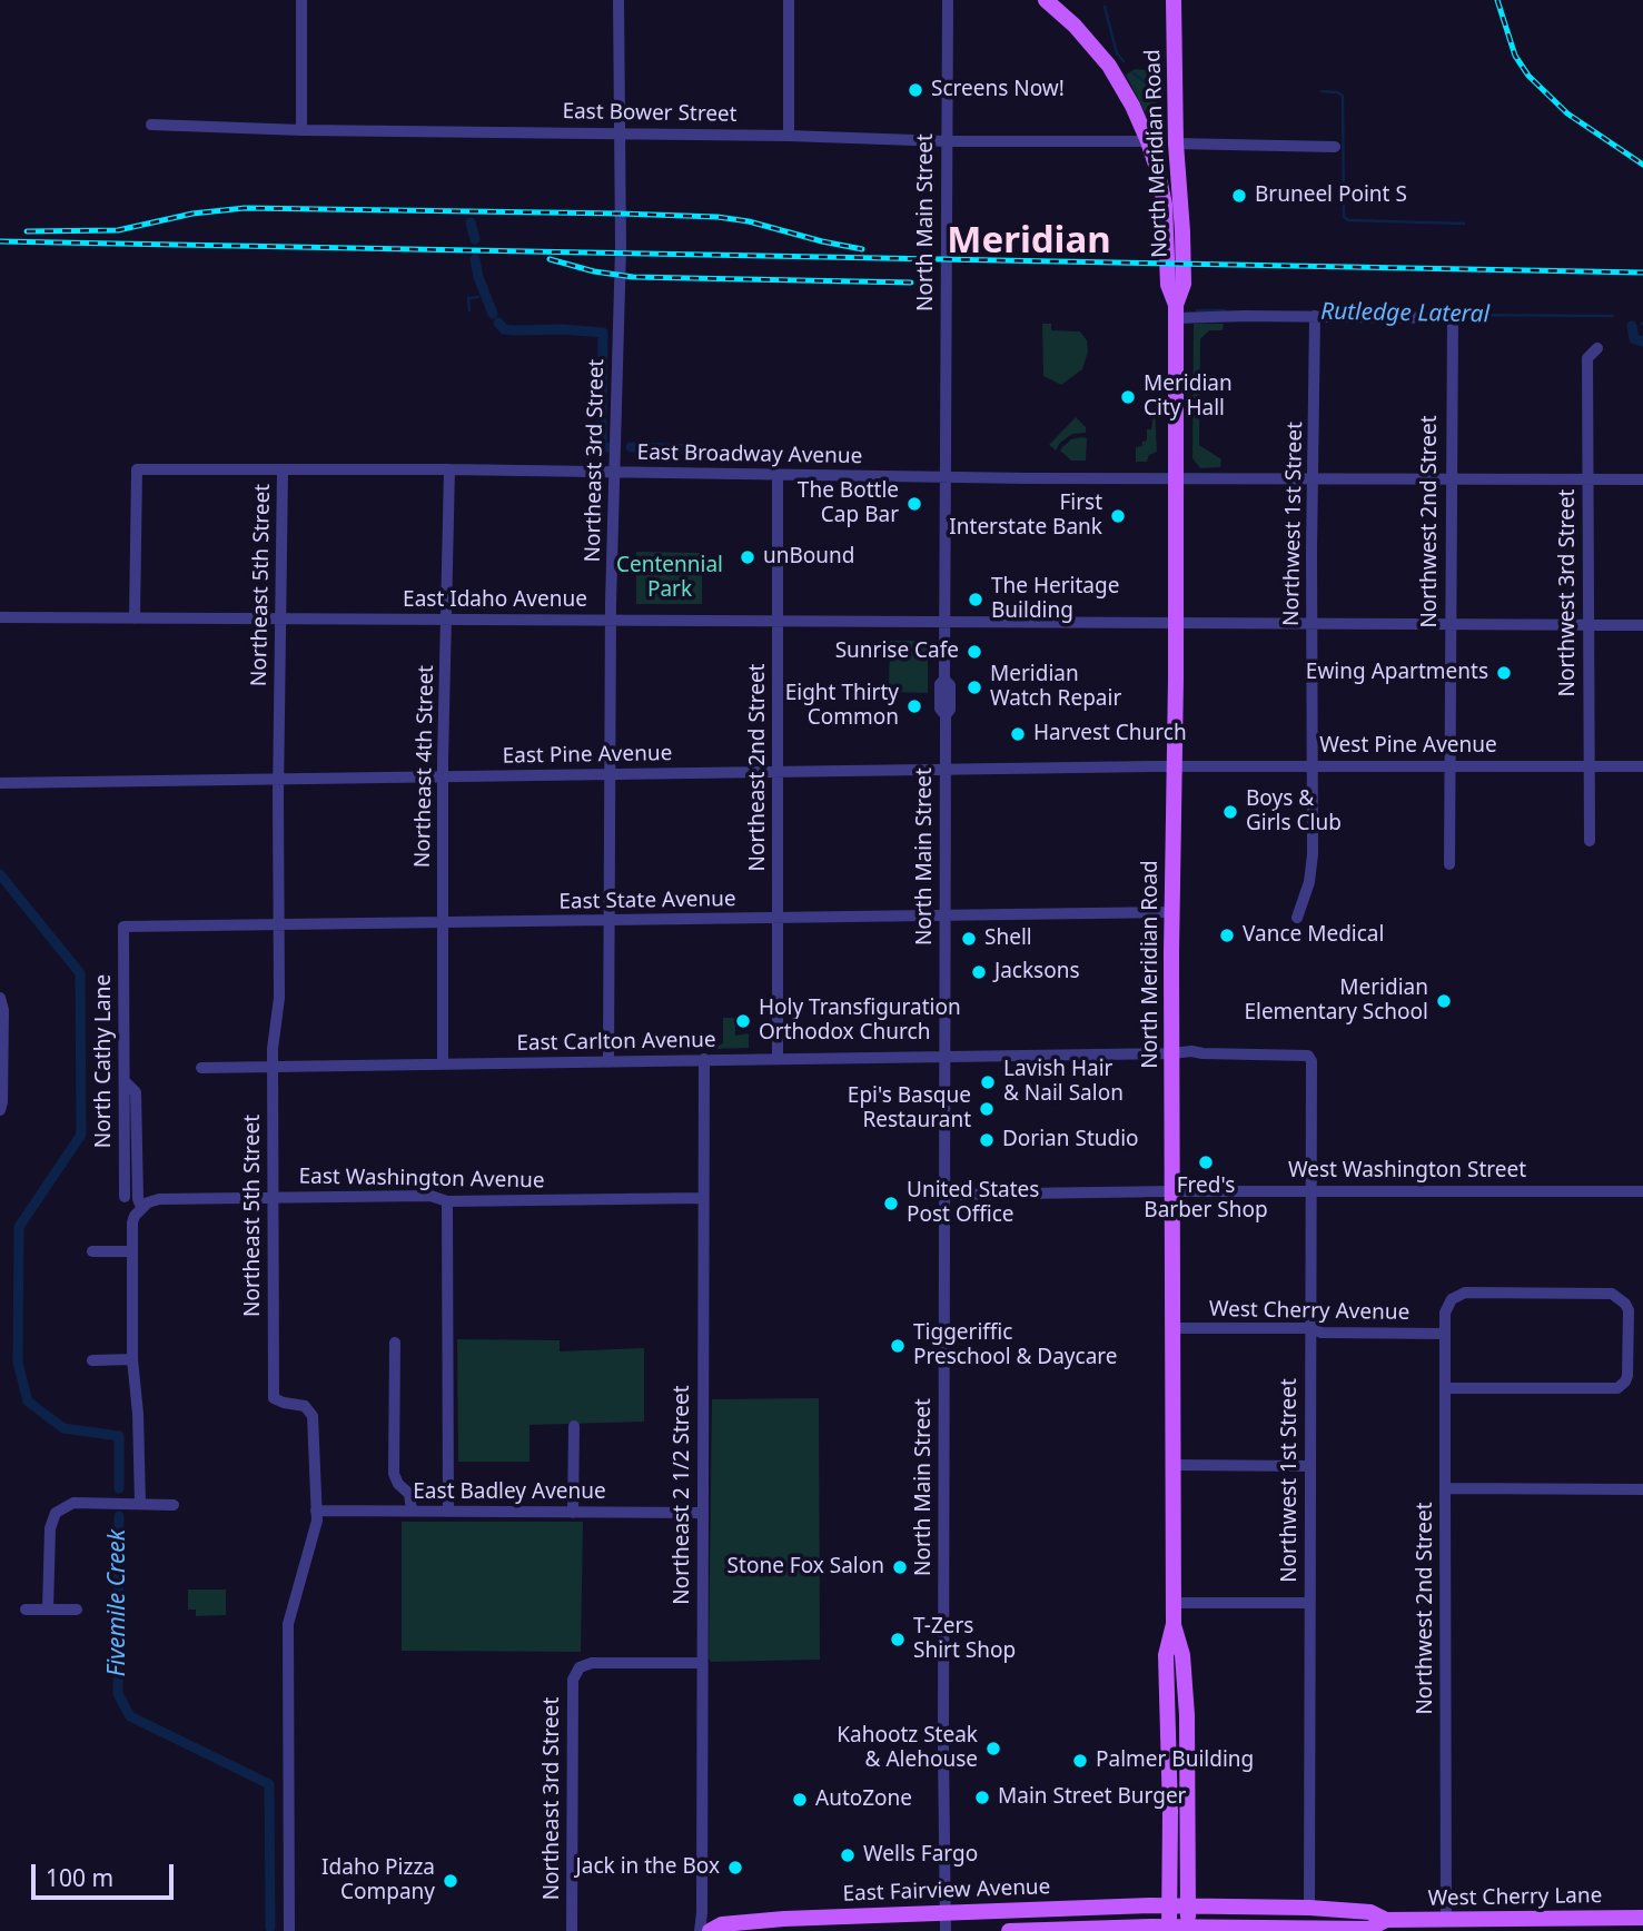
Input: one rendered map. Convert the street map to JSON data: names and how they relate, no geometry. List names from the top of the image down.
{
  "streets": {
    "main road": ["North Meridian Road", "East Fairview Avenue", "West Cherry Lane"],
    "street": [
      "East Bower Street",
      "North Main Street",
      "East Broadway Avenue",
      "Northeast 3rd Street",
      "Northwest 2nd Street",
      "Northwest 1st Street",
      "Northeast 5th Street",
      "Northwest 3rd Street",
      "East Idaho Avenue",
      "West Pine Avenue",
      "East Pine Avenue",
      "Northeast 4th Street",
      "Northeast 2nd Street",
      "East State Avenue",
      "East Carlton Avenue",
      "North Cathy Lane",
      "West Washington Street",
      "East Washington Avenue",
      "West Cherry Avenue",
      "East Badley Avenue",
      "Northeast 2 1/2 Street"
    ]
  },
  "crossings": [
    ["East Bower Street", "North Meridian Road"],
    ["East Bower Street", "North Main Street"],
    ["East Bower Street", "Northeast 3rd Street"],
    ["North Meridian Road", "East Broadway Avenue"],
    ["North Meridian Road", "East Idaho Avenue"],
    ["North Meridian Road", "West Pine Avenue"],
    ["North Meridian Road", "East Pine Avenue"],
    ["North Meridian Road", "East State Avenue"],
    ["North Meridian Road", "East Carlton Avenue"],
    ["North Meridian Road", "West Washington Street"],
    ["North Meridian Road", "West Cherry Avenue"],
    ["North Meridian Road", "East Fairview Avenue"],
    ["North Meridian Road", "West Cherry Lane"],
    ["North Main Street", "East Broadway Avenue"],
    ["North Main Street", "East Idaho Avenue"],
    ["North Main Street", "East Pine Avenue"],
    ["North Main Street", "East State Avenue"],
    ["North Main Street", "East Carlton Avenue"],
    ["North Main Street", "East Fairview Avenue"],
    ["East Broadway Avenue", "Northeast 3rd Street"],
    ["East Broadway Avenue", "Northwest 2nd Street"],
    ["East Broadway Avenue", "Northwest 1st Street"],
    ["East Broadway Avenue", "Northeast 5th Street"],
    ["East Broadway Avenue", "Northwest 3rd Street"],
    ["East Broadway Avenue", "East Idaho Avenue"],
    ["East Broadway Avenue", "Northeast 4th Street"],
    ["East Broadway Avenue", "Northeast 2nd Street"],
    ["Northeast 3rd Street", "East Idaho Avenue"],
    ["Northeast 3rd Street", "East Pine Avenue"],
    ["Northeast 3rd Street", "East State Avenue"],
    ["Northeast 3rd Street", "East Carlton Avenue"],
    ["Northeast 3rd Street", "Northeast 2 1/2 Street"],
    ["Northwest 2nd Street", "Northwest 1st Street"],
    ["Northwest 2nd Street", "East Idaho Avenue"],
    ["Northwest 2nd Street", "West Pine Avenue"],
    ["Northwest 2nd Street", "West Cherry Avenue"],
    ["Northwest 2nd Street", "West Cherry Lane"],
    ["Northwest 1st Street", "East Idaho Avenue"],
    ["Northwest 1st Street", "West Pine Avenue"],
    ["Northwest 1st Street", "East Carlton Avenue"],
    ["Northwest 1st Street", "West Washington Street"],
    ["Northwest 1st Street", "West Cherry Avenue"],
    ["Northwest 1st Street", "West Cherry Lane"],
    ["Northeast 5th Street", "East Idaho Avenue"],
    ["Northeast 5th Street", "East Pine Avenue"],
    ["Northeast 5th Street", "East State Avenue"],
    ["Northeast 5th Street", "East Carlton Avenue"],
    ["Northeast 5th Street", "East Washington Avenue"],
    ["Northeast 5th Street", "East Badley Avenue"],
    ["Northwest 3rd Street", "East Idaho Avenue"],
    ["Northwest 3rd Street", "West Pine Avenue"],
    ["East Idaho Avenue", "Northeast 4th Street"],
    ["East Idaho Avenue", "Northeast 2nd Street"],
    ["West Pine Avenue", "East Pine Avenue"],
    ["East Pine Avenue", "Northeast 4th Street"],
    ["East Pine Avenue", "Northeast 2nd Street"],
    ["Northeast 4th Street", "East State Avenue"],
    ["Northeast 4th Street", "East Carlton Avenue"],
    ["Northeast 2nd Street", "East State Avenue"],
    ["Northeast 2nd Street", "East Carlton Avenue"],
    ["East State Avenue", "North Cathy Lane"],
    ["East Carlton Avenue", "Northeast 2 1/2 Street"],
    ["East Washington Avenue", "Northeast 2 1/2 Street"],
    ["East Badley Avenue", "Northeast 2 1/2 Street"],
    ["East Fairview Avenue", "West Cherry Lane"]
  ],
  "districts": ["Meridian"],
  "water": ["Rutledge Lateral", "Fivemile Creek"],
  "parks": ["Centennial Park"],
  "places": [
    "Screens Now!",
    "Bruneel Point S",
    "Meridian City Hall",
    "The Bottle Cap Bar",
    "First Interstate Bank",
    "unBound",
    "The Heritage Building",
    "Sunrise Cafe",
    "Ewing Apartments",
    "Meridian Watch Repair",
    "Eight Thirty Common",
    "Harvest Church",
    "Boys & Girls Club",
    "Vance Medical",
    "Shell",
    "Jacksons",
    "Meridian Elementary School",
    "Holy Transfiguration Orthodox Church",
    "Lavish Hair & Nail Salon",
    "Epi's Basque Restaurant",
    "Dorian Studio",
    "Fred's Barber Shop",
    "United States Post Office",
    "Tiggeriffic Preschool & Daycare",
    "Stone Fox Salon",
    "T-Zers Shirt Shop",
    "Kahootz Steak & Alehouse",
    "Palmer Building",
    "Main Street Burger",
    "AutoZone",
    "Wells Fargo",
    "Jack in the Box",
    "Idaho Pizza Company"
  ],
  "scale_bar": "100 m"
}
